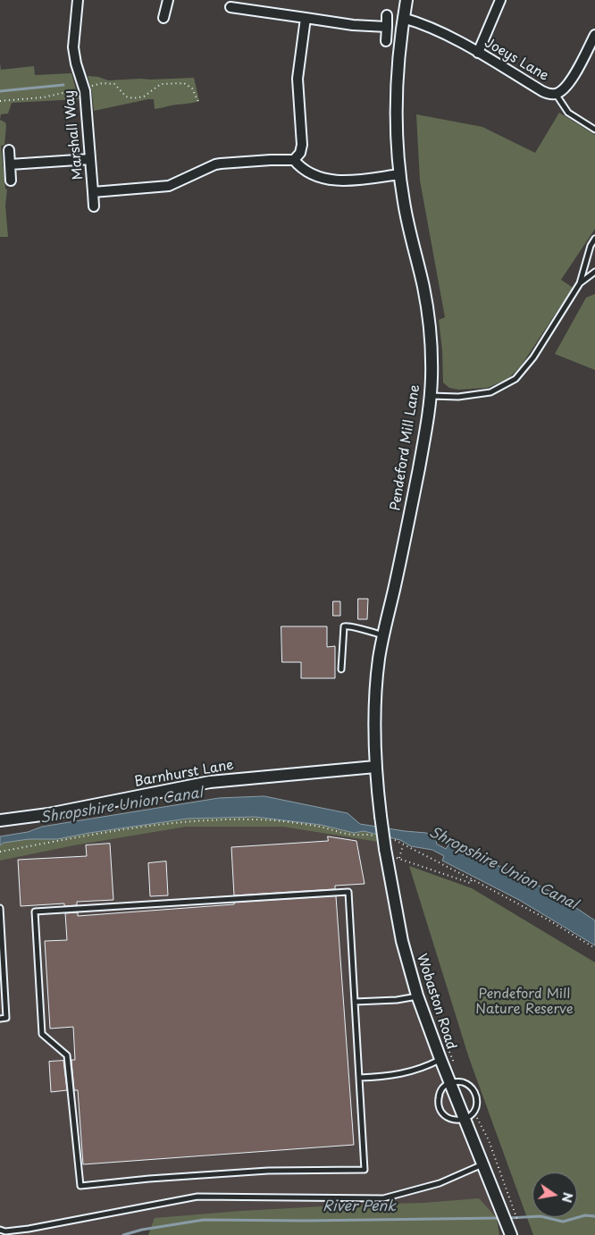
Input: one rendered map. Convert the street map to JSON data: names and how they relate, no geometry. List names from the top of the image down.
{
  "streets": {
    "street": [
      "Joeys Lane",
      "Marshall Way",
      "Pendeford Mill Lane",
      "Barnhurst Lane",
      "Wobaston Road"
    ]
  },
  "crossings": [
    ["Joeys Lane", "Pendeford Mill Lane"],
    ["Pendeford Mill Lane", "Barnhurst Lane"],
    ["Pendeford Mill Lane", "Wobaston Road"],
    ["Barnhurst Lane", "Wobaston Road"]
  ],
  "water": ["Shropshire Union Canal", "River Penk"],
  "parks": ["Pendeford Mill Nature Reserve"],
  "north": "right"
}
